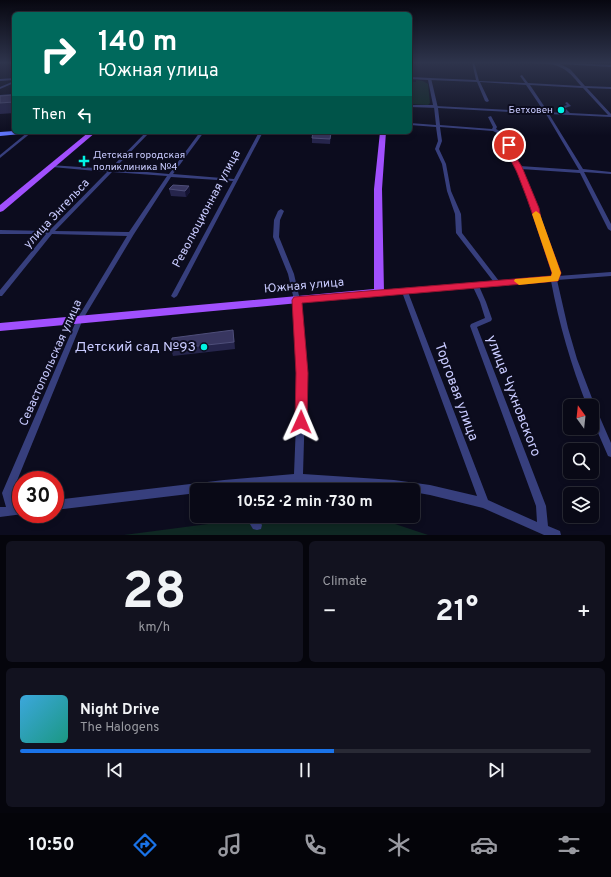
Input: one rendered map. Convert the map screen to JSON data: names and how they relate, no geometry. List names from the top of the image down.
{
  "streets": {
    "main road": ["Южная улица"],
    "street": [
      "Революционная улица",
      "улица Энгельса",
      "Севастопольская улица",
      "Торговая улица",
      "улица Чухновского"
    ]
  },
  "crossings": [
    ["Южная улица", "Севастопольская улица"],
    ["Южная улица", "Торговая улица"],
    ["Южная улица", "улица Чухновского"]
  ],
  "places": {
    "other": ["Бетховен", "Детский сад №93"],
    "health": ["Детская городская поликлиника №4"]
  },
  "north": "top",
  "page": {
    "turn": ["140 m", "Южная улица"],
    "then": "Then",
    "limit": "30",
    "trip": "10:52 · 2 min · 730 m",
    "tile": [
      ["28", "km/h"],
      "Climate"
    ],
    "heat": ["−", "21°", "+"],
    "song": ["Night Drive", "The Halogens"],
    "tabs": "10:50"
  }
}
